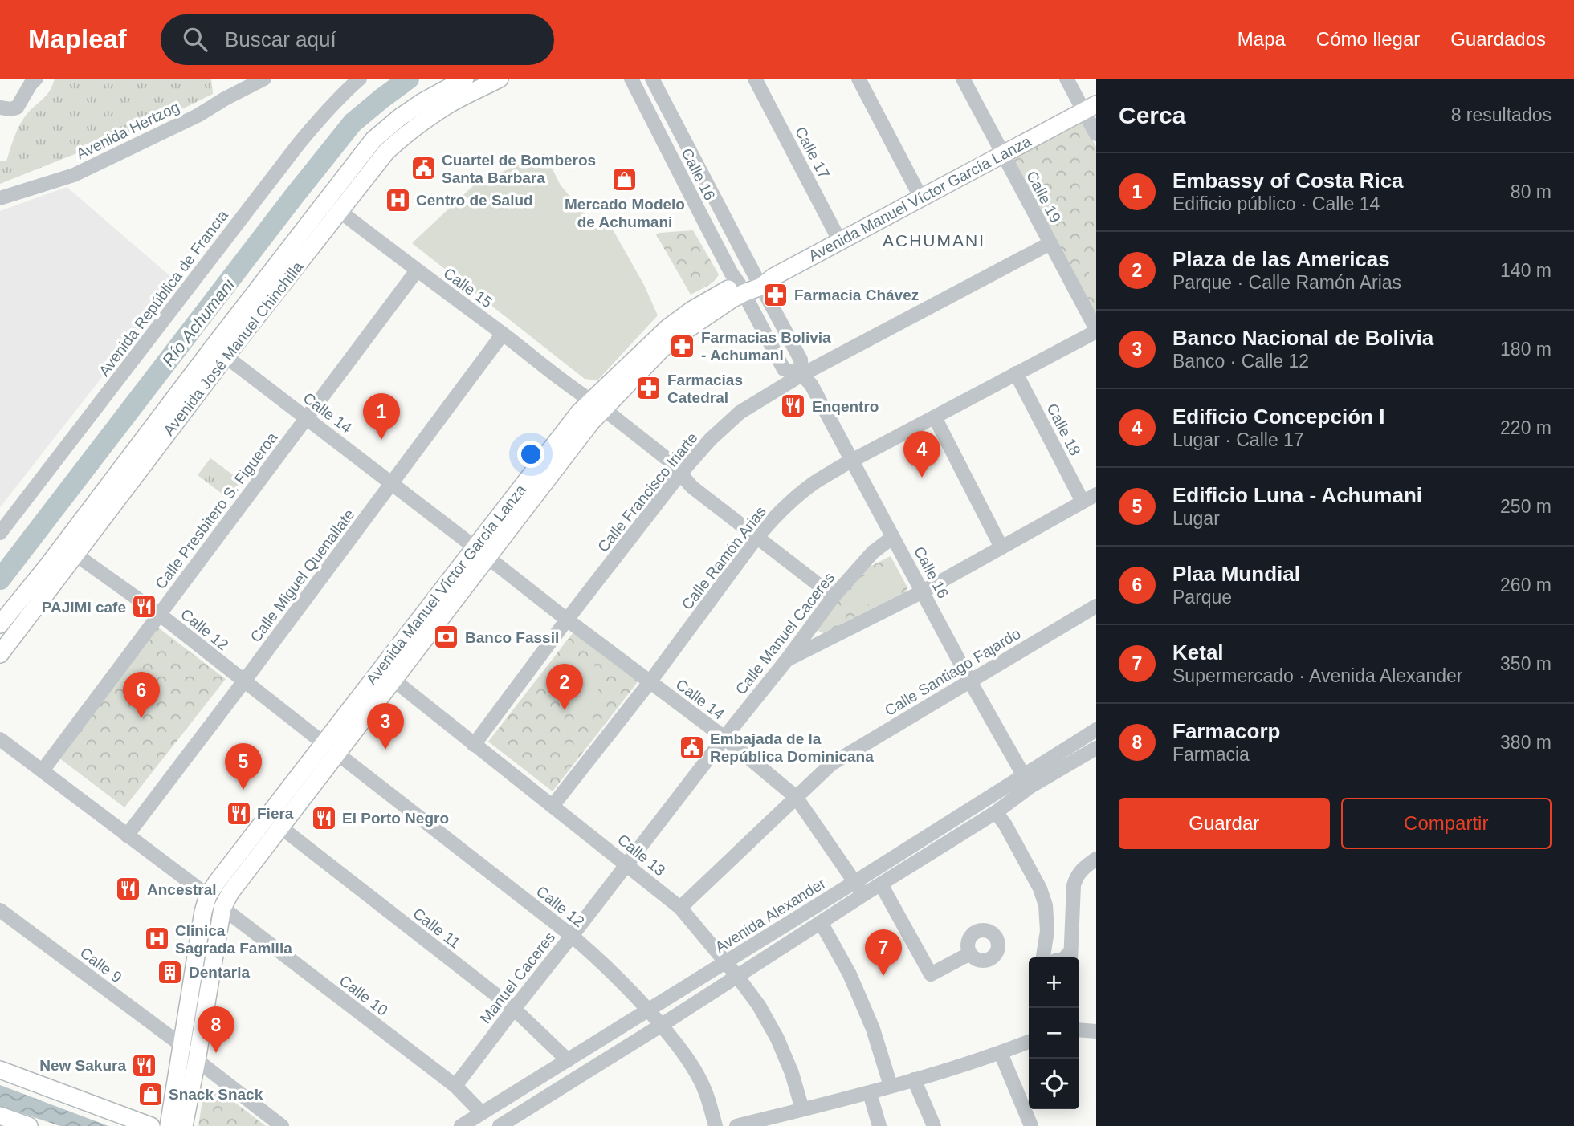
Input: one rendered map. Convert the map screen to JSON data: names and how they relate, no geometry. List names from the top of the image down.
{
  "streets": {
    "main road": ["Avenida Manuel Víctor García Lanza", "Avenida José Manuel Chinchilla"],
    "street": [
      "Avenida Hertzog",
      "Calle 17",
      "Calle 16",
      "Calle 19",
      "Calle 15",
      "Avenida República de Francia",
      "Calle 14",
      "Calle 18",
      "Calle Francisco Iriarte",
      "Calle Presbitero S. Figueroa",
      "Calle Ramón Arias",
      "Calle Miguel Quenallate",
      "Calle 12",
      "Calle Manuel Caceres",
      "Calle Santiago Fajardo",
      "Calle 13",
      "Avenida Alexander",
      "Calle 11",
      "Calle 9",
      "Manuel Caceres",
      "Calle 10"
    ]
  },
  "crossings": [
    ["Calle 17", "Avenida Manuel Víctor García Lanza"],
    ["Calle 16", "Avenida Manuel Víctor García Lanza"],
    ["Calle 16", "Calle Francisco Iriarte"],
    ["Calle 16", "Calle Ramón Arias"],
    ["Calle 16", "Calle Manuel Caceres"],
    ["Calle 16", "Calle Santiago Fajardo"],
    ["Calle 16", "Avenida Alexander"],
    ["Calle 19", "Avenida Manuel Víctor García Lanza"],
    ["Calle 19", "Calle Francisco Iriarte"],
    ["Calle 19", "Calle Ramón Arias"],
    ["Avenida Manuel Víctor García Lanza", "Calle 15"],
    ["Avenida Manuel Víctor García Lanza", "Calle 14"],
    ["Avenida Manuel Víctor García Lanza", "Calle 12"],
    ["Avenida Manuel Víctor García Lanza", "Calle 13"],
    ["Avenida Manuel Víctor García Lanza", "Calle 11"],
    ["Avenida Manuel Víctor García Lanza", "Calle 9"],
    ["Avenida Manuel Víctor García Lanza", "Calle 10"],
    ["Calle 15", "Avenida José Manuel Chinchilla"],
    ["Calle 15", "Calle Francisco Iriarte"],
    ["Calle 15", "Calle Presbitero S. Figueroa"],
    ["Calle 15", "Calle Ramón Arias"],
    ["Calle 15", "Calle Miguel Quenallate"],
    ["Calle 15", "Calle Manuel Caceres"],
    ["Avenida José Manuel Chinchilla", "Calle 14"],
    ["Avenida José Manuel Chinchilla", "Calle 12"],
    ["Calle 14", "Calle Francisco Iriarte"],
    ["Calle 14", "Calle Presbitero S. Figueroa"],
    ["Calle 14", "Calle Ramón Arias"],
    ["Calle 14", "Calle Miguel Quenallate"],
    ["Calle 14", "Calle Manuel Caceres"],
    ["Calle 14", "Calle Santiago Fajardo"],
    ["Calle 14", "Avenida Alexander"],
    ["Calle 18", "Calle Ramón Arias"],
    ["Calle Francisco Iriarte", "Calle 13"],
    ["Calle Presbitero S. Figueroa", "Calle 12"],
    ["Calle Ramón Arias", "Calle 13"],
    ["Calle Miguel Quenallate", "Calle 12"],
    ["Calle 12", "Avenida Alexander"],
    ["Calle 12", "Manuel Caceres"],
    ["Calle Manuel Caceres", "Calle 13"],
    ["Calle Manuel Caceres", "Manuel Caceres"],
    ["Calle Santiago Fajardo", "Calle 13"],
    ["Calle 13", "Avenida Alexander"],
    ["Calle 13", "Manuel Caceres"],
    ["Avenida Alexander", "Calle 11"],
    ["Avenida Alexander", "Calle 10"],
    ["Calle 11", "Manuel Caceres"],
    ["Manuel Caceres", "Calle 10"]
  ],
  "districts": ["ACHUMANI"],
  "water": ["Río Achumani"],
  "places": {
    "public building": ["Cuartel de Bomberos Santa Barbara", "Embajada de la República Dominicana"],
    "shop": ["Mercado Modelo de Achumani", "Snack Snack"],
    "hospital": ["Centro de Salud", "Clinica Sagrada Familia"],
    "pharmacy": ["Farmacia Chávez", "Farmacias Bolivia - Achumani", "Farmacias Catedral"],
    "restaurant": [
      "Enqentro",
      "PAJIMI cafe",
      "Fiera",
      "El Porto Negro",
      "Ancestral",
      "New Sakura"
    ],
    "bank": ["Banco Fassil"],
    "building": ["Dentaria"]
  },
  "page": {
    "header": "Mapleaf",
    "search": "Buscar aquí",
    "nav": ["Mapa", "Cómo llegar", "Guardados"],
    "heading": ["Cerca", "8 resultados"],
    "list": [
      {
        "mark": "1",
        "name": "Embassy of Costa Rica",
        "note": "Edificio público · Calle 14",
        "value": "80 m"
      },
      {
        "mark": "2",
        "name": "Plaza de las Americas",
        "note": "Parque · Calle Ramón Arias",
        "value": "140 m"
      },
      {
        "mark": "3",
        "name": "Banco Nacional de Bolivia",
        "note": "Banco · Calle 12",
        "value": "180 m"
      },
      {
        "mark": "4",
        "name": "Edificio Concepción I",
        "note": "Lugar · Calle 17",
        "value": "220 m"
      },
      {
        "mark": "5",
        "name": "Edificio Luna - Achumani",
        "note": "Lugar",
        "value": "250 m"
      },
      {
        "mark": "6",
        "name": "Plaa Mundial",
        "note": "Parque",
        "value": "260 m"
      },
      {
        "mark": "7",
        "name": "Ketal",
        "note": "Supermercado · Avenida Alexander",
        "value": "350 m"
      },
      {
        "mark": "8",
        "name": "Farmacorp",
        "note": "Farmacia",
        "value": "380 m"
      }
    ],
    "pins": [
      "1",
      "4",
      "2",
      "6",
      "3",
      "5",
      "7",
      "8"
    ],
    "buttons": ["Guardar", "Compartir"],
    "map_buttons": ["+", "−"]
  }
}
